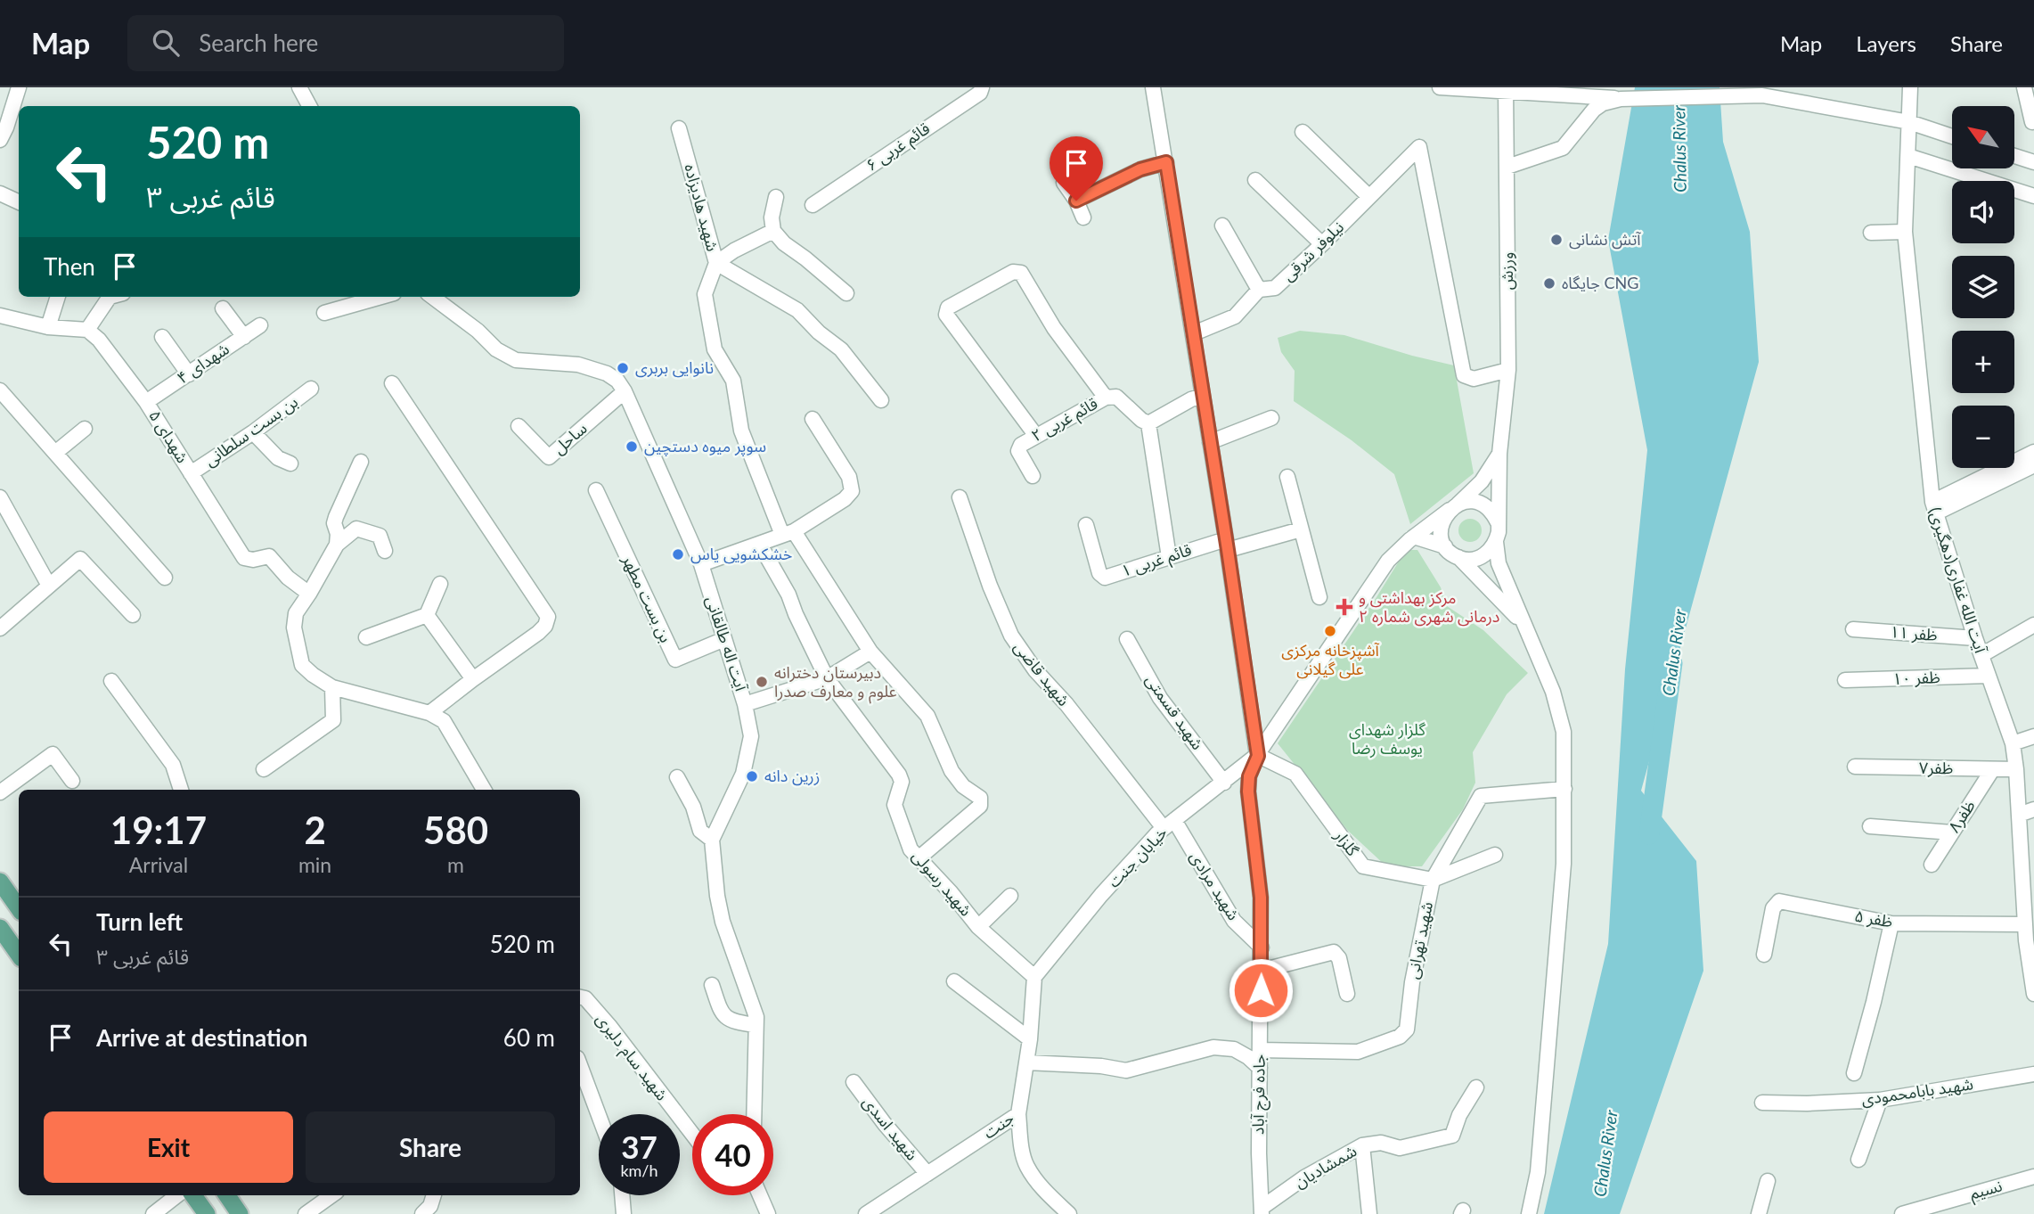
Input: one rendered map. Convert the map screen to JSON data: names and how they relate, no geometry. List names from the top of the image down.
{
  "streets": {
    "street": [
      "قائم غربی ۶",
      "شهید هادیزاده",
      "نیلوفر شرقی",
      "ورزش",
      "شهدای ۴",
      "قائم غربی ۲",
      "بن بست سلطانی",
      "شهدای ۵",
      "ساحل",
      "قائم غربی ۱",
      "آیت الله غفاری(دهگیری)",
      "بن بست مطهر",
      "ظفر ۱۱",
      "آیت اله طالقانی",
      "شهید قاضی",
      "ظفر ۱۰",
      "شهید قسمتی",
      "ظفر۷",
      "ظفر۸",
      "گلزار",
      "خیابان جنت",
      "شهید رسولی",
      "شهید مرادی",
      "ظفر ۵",
      "شهید تهرانی",
      "شهید سام دلیری",
      "شهید بابامحمودی",
      "جاده فرج آباد",
      "جنت",
      "شهید اسدی",
      "شمشادیان",
      "نسیم"
    ]
  },
  "crossings": [
    ["شهید هادیزاده", "شهید رسولی"],
    ["نیلوفر شرقی", "ورزش"],
    ["نیلوفر شرقی", "جاده فرج آباد"],
    ["شهدای ۴", "شهدای ۵"],
    ["بن بست سلطانی", "شهدای ۵"],
    ["ساحل", "آیت اله طالقانی"],
    ["قائم غربی ۱", "جاده فرج آباد"],
    ["آیت الله غفاری(دهگیری)", "ظفر ۱۱"],
    ["آیت الله غفاری(دهگیری)", "ظفر ۱۰"],
    ["آیت الله غفاری(دهگیری)", "ظفر۷"],
    ["آیت الله غفاری(دهگیری)", "ظفر ۵"],
    ["بن بست مطهر", "آیت اله طالقانی"],
    ["شهید قاضی", "خیابان جنت"],
    ["شهید قاضی", "شهید مرادی"],
    ["شهید قسمتی", "خیابان جنت"],
    ["ظفر۷", "ظفر۸"],
    ["گلزار", "خیابان جنت"],
    ["گلزار", "شهید تهرانی"],
    ["گلزار", "جاده فرج آباد"],
    ["خیابان جنت", "شهید رسولی"],
    ["خیابان جنت", "شهید مرادی"],
    ["خیابان جنت", "جاده فرج آباد"],
    ["خیابان جنت", "جنت"],
    ["شهید رسولی", "جنت"],
    ["شهید مرادی", "جاده فرج آباد"],
    ["شهید تهرانی", "جاده فرج آباد"],
    ["جاده فرج آباد", "شمشادیان"],
    ["جنت", "شهید اسدی"]
  ],
  "water": ["Chalus River"],
  "parks": ["گلزار شهدای یوسف رضا"],
  "places": {
    "other": [
      "آتش نشانی",
      "جایگاه CNG",
      "نانوایی بربری",
      "سوپر میوه دستچین",
      "خشکشویی یاس",
      "آشپزخانه مرکزی علی گیلانی",
      "دبیرستان دخترانه علوم و معارف صدرا",
      "زرین دانه"
    ],
    "health": ["مرکز بهداشتی و درمانی شهری شماره ۲"]
  },
  "north": "top left",
  "page": {
    "header": "Map",
    "search": "Search here",
    "nav": ["Map", "Layers", "Share"],
    "map_buttons": ["+", "−"],
    "turn": ["520 m", "قائم غربی ۳"],
    "then": "Then",
    "eta": [
      "19:17",
      "Arrival",
      "2",
      "min",
      "580",
      "m"
    ],
    "list": [
      {
        "name": "Turn left",
        "note": "قائم غربی ۳",
        "value": "520 m"
      },
      {
        "name": "Arrive at destination",
        "value": "60 m"
      }
    ],
    "buttons": ["Exit", "Share"],
    "speed": "37 km/h",
    "limit": "40"
  }
}
